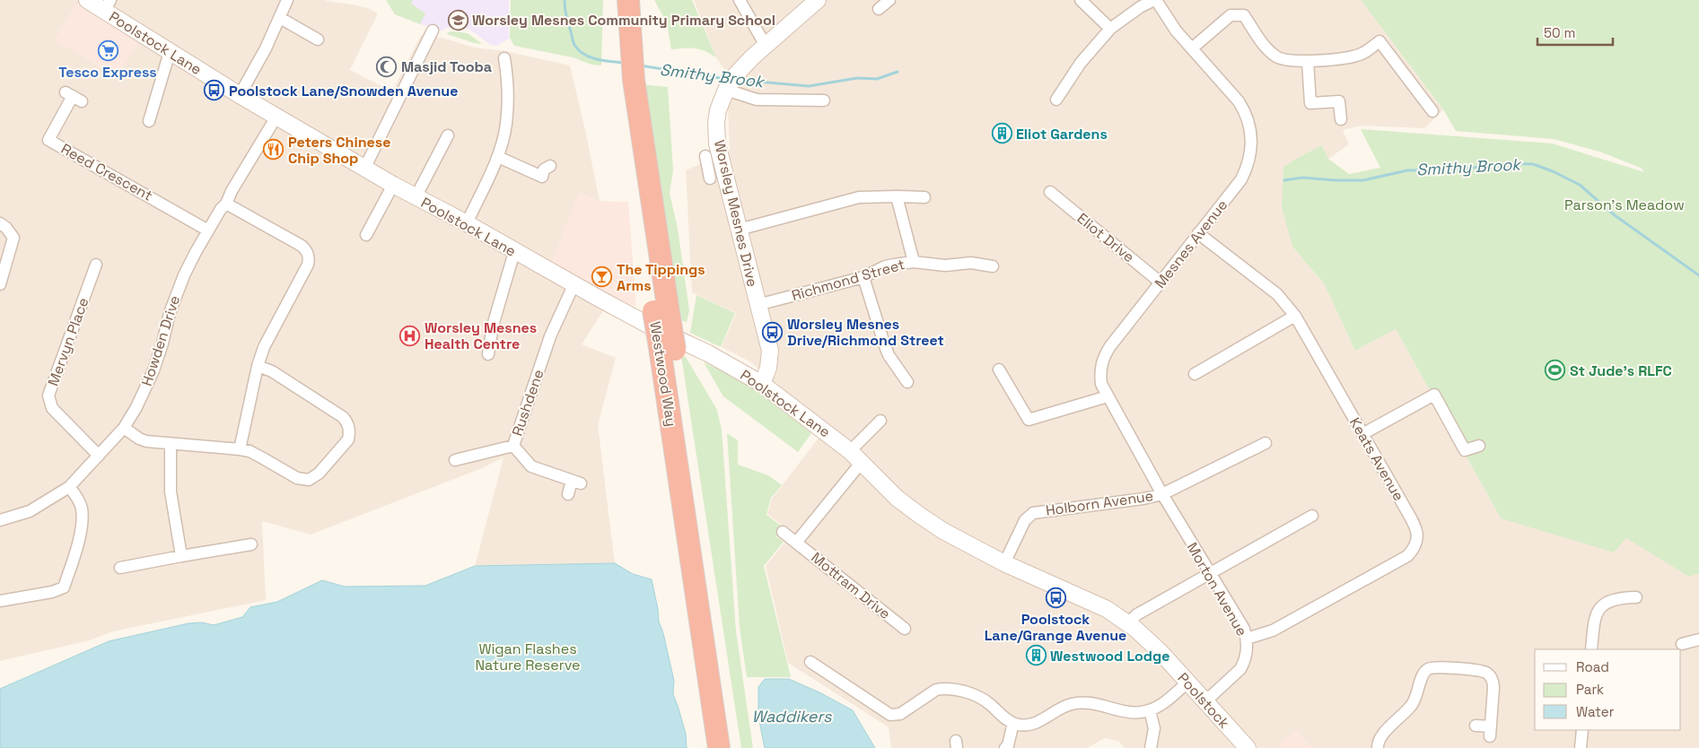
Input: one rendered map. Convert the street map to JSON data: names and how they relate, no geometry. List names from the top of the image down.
{
  "streets": {
    "highway": ["Westwood Way"],
    "main road": ["Poolstock Lane", "Worsley Mesnes Drive", "Poolstock"],
    "street": [
      "Reed Crescent",
      "Eliot Drive",
      "Mesnes Avenue",
      "Richmond Street",
      "Howden Drive",
      "Mervyn Place",
      "Rushdene",
      "Keats Avenue",
      "Holborn Avenue",
      "Mottram Drive",
      "Morton Avenue"
    ]
  },
  "crossings": [
    ["Poolstock Lane", "Worsley Mesnes Drive"],
    ["Poolstock Lane", "Howden Drive"],
    ["Poolstock Lane", "Rushdene"],
    ["Poolstock Lane", "Holborn Avenue"],
    ["Poolstock Lane", "Mottram Drive"],
    ["Poolstock Lane", "Poolstock"],
    ["Reed Crescent", "Howden Drive"],
    ["Worsley Mesnes Drive", "Richmond Street"],
    ["Eliot Drive", "Mesnes Avenue"],
    ["Mesnes Avenue", "Keats Avenue"],
    ["Mesnes Avenue", "Holborn Avenue"],
    ["Mesnes Avenue", "Morton Avenue"],
    ["Howden Drive", "Mervyn Place"],
    ["Keats Avenue", "Morton Avenue"],
    ["Holborn Avenue", "Morton Avenue"],
    ["Morton Avenue", "Poolstock"]
  ],
  "water": ["Smithy Brook", "Waddikers"],
  "parks": ["Parson's Meadow", "Wigan Flashes Nature Reserve"],
  "places": {
    "school or university": ["Worsley Mesnes Community Primary School"],
    "supermarket": ["Tesco Express"],
    "mosque": ["Masjid Tooba"],
    "bus stop": ["Poolstock Lane/Snowden Avenue", "Worsley Mesnes Drive/Richmond Street", "Poolstock Lane/Grange Avenue"],
    "building": ["Eliot Gardens", "Westwood Lodge"],
    "restaurant": ["Peters Chinese Chip Shop"],
    "bar": ["The Tippings Arms"],
    "hospital": ["Worsley Mesnes Health Centre"],
    "sports": ["St Jude's RLFC"]
  },
  "legend": ["Road", "Park", "Water"],
  "scale_bar": "50 m"
}
